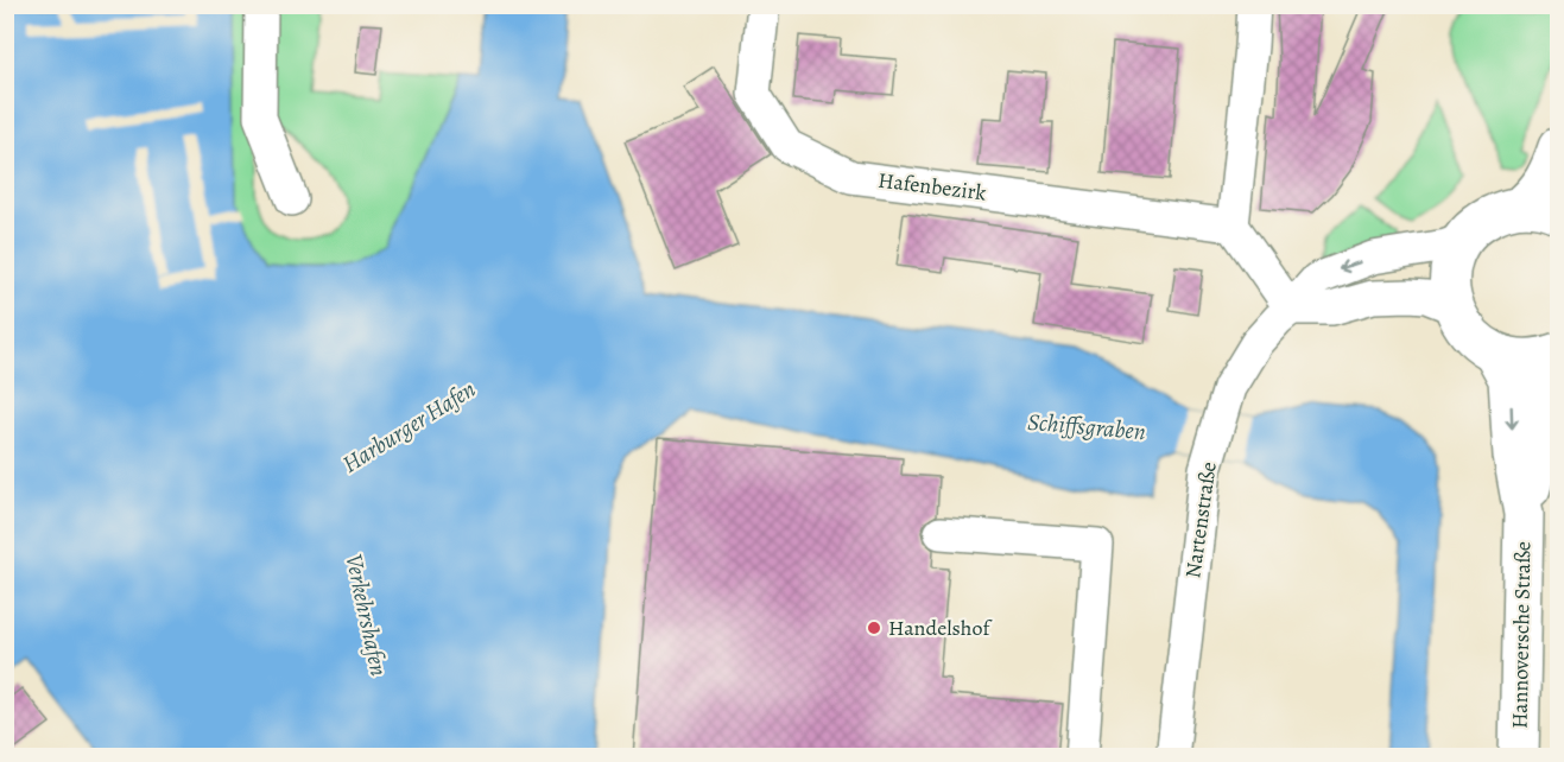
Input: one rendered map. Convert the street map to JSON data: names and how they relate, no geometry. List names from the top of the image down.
{
  "streets": {
    "main road": ["Hannoversche Straße"],
    "street": ["Hafenbezirk", "Nartenstraße"]
  },
  "water": ["Harburger Hafen", "Schiffsgraben", "Verkehrshafen"],
  "places": ["Handelshof"]
}
